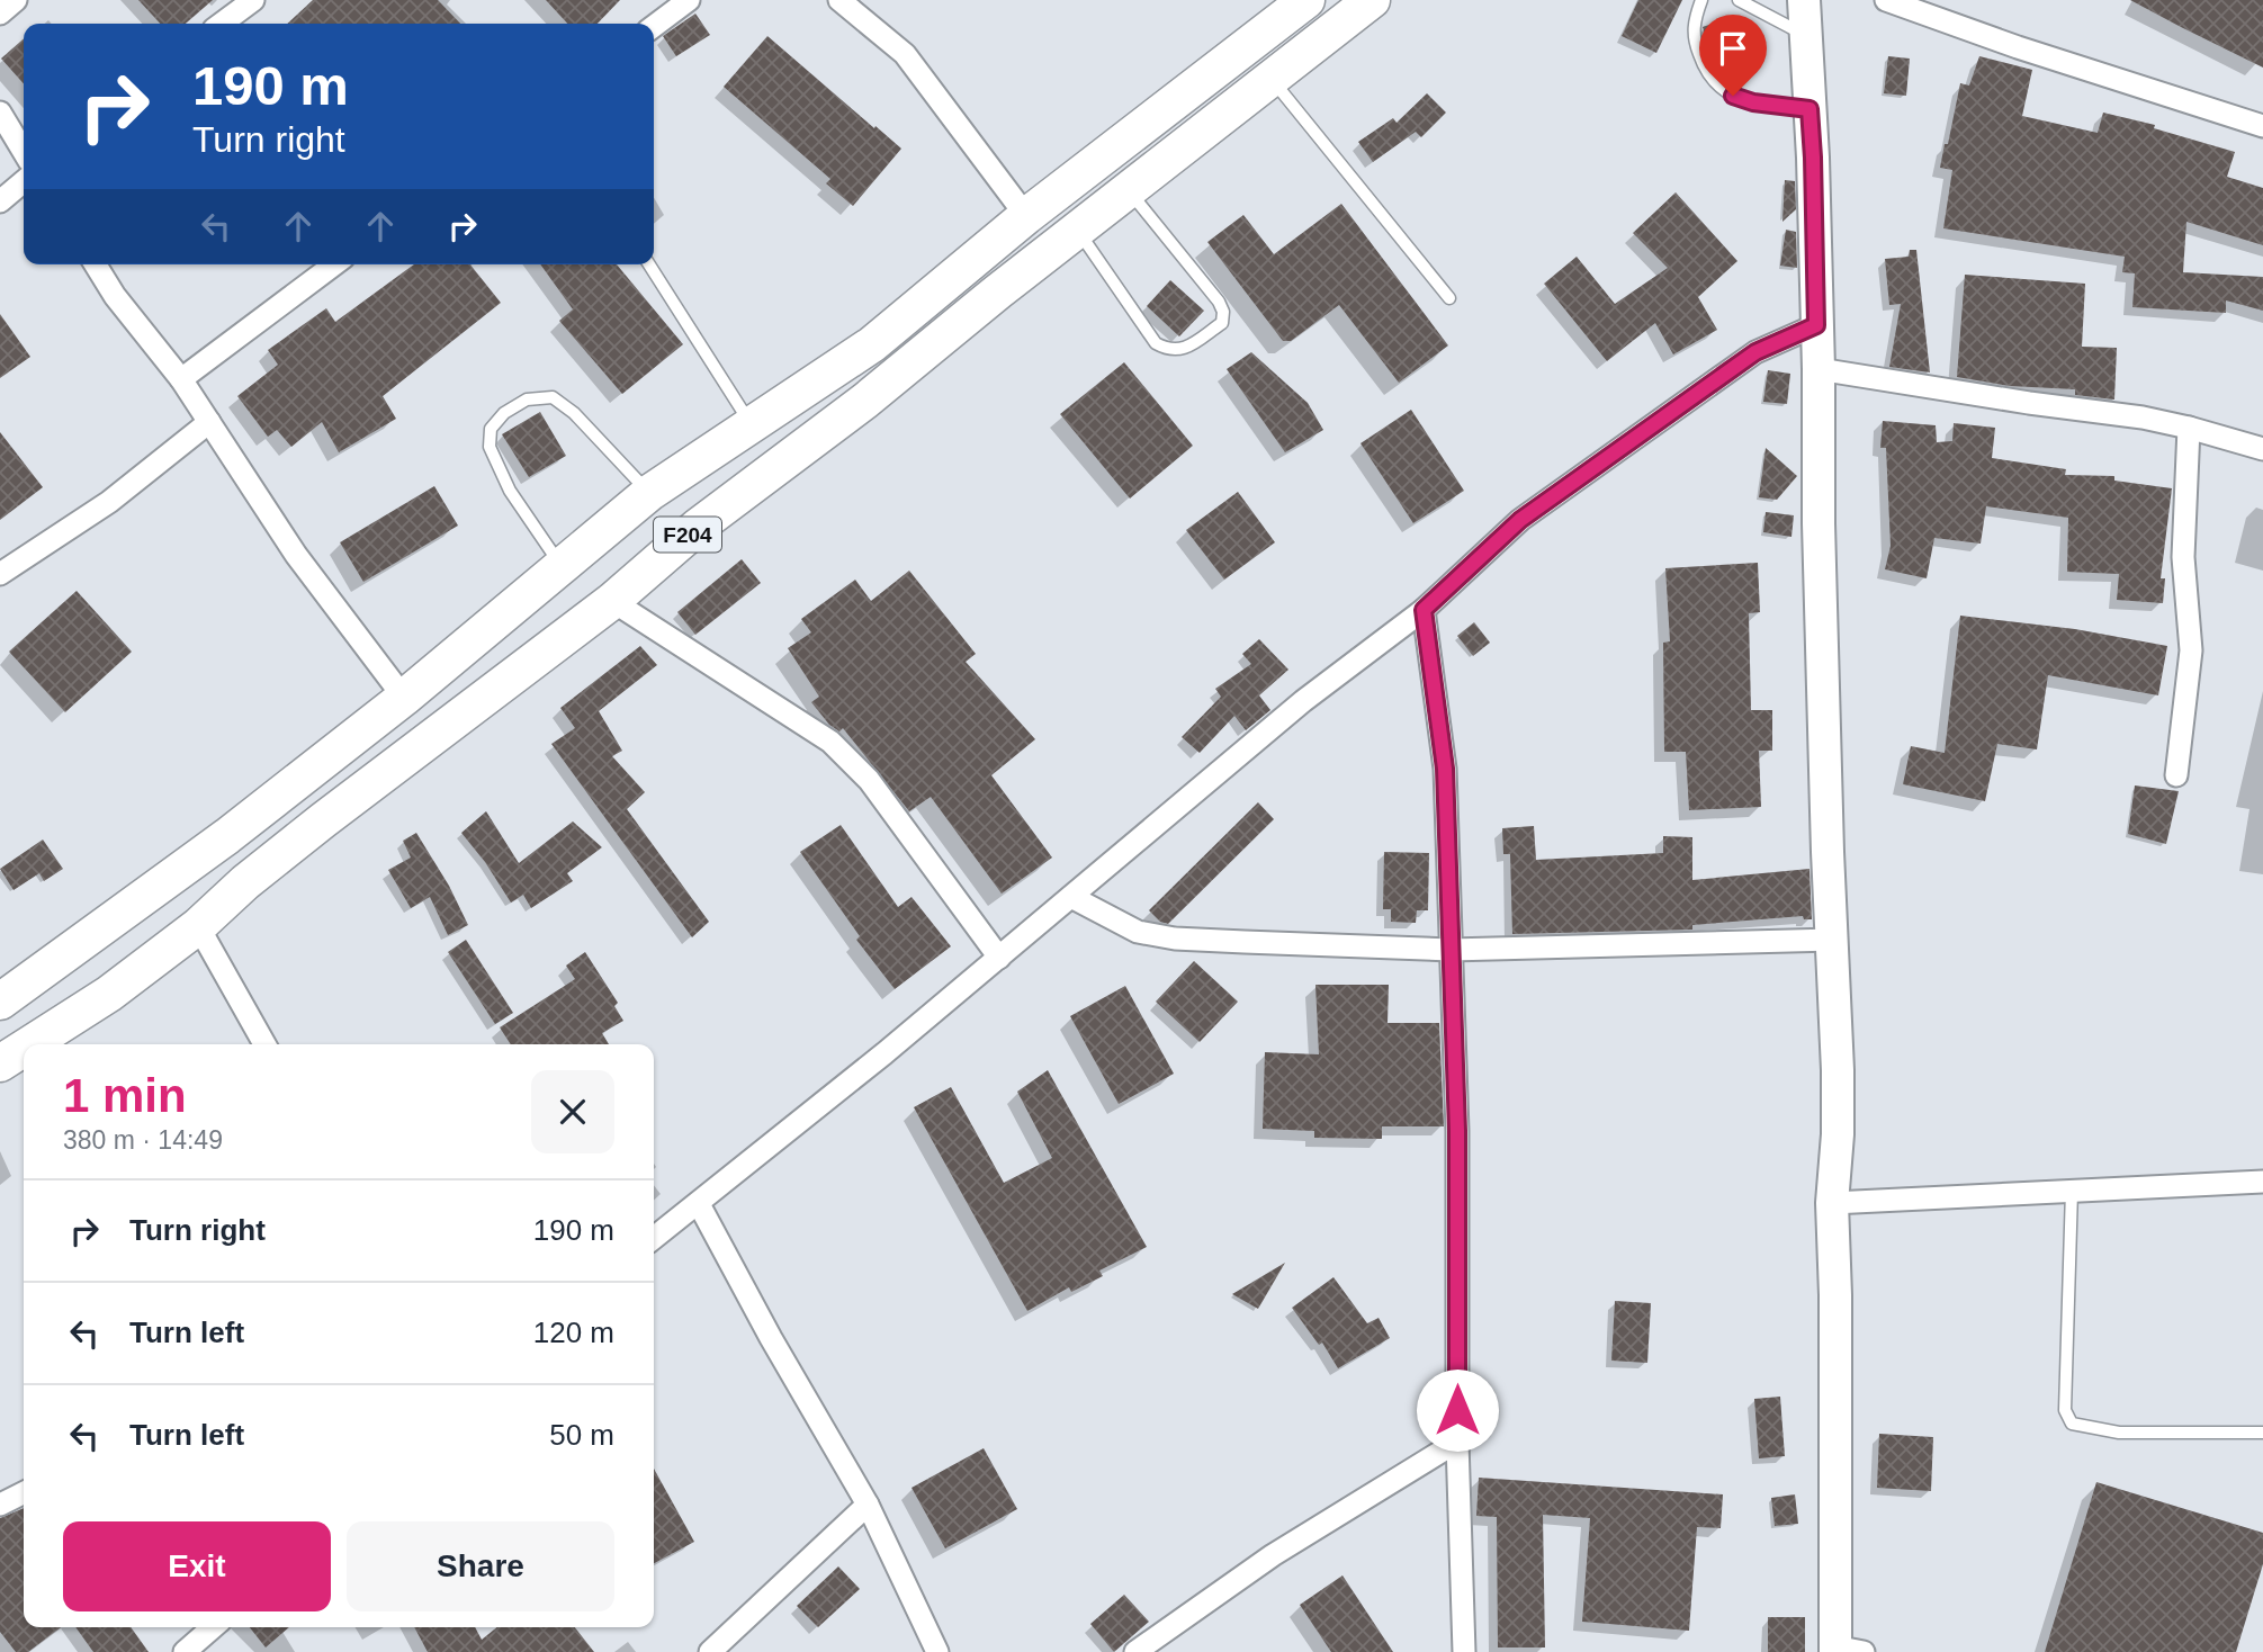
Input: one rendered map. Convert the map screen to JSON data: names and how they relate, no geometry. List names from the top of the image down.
{
  "streets": {
    "main road": ["F204"]
  },
  "page": {
    "turn": ["190 m", "Turn right"],
    "heading": ["1 min", "380 m · 14:49"],
    "list": [
      {
        "name": "Turn right",
        "value": "190 m"
      },
      {
        "name": "Turn left",
        "value": "120 m"
      },
      {
        "name": "Turn left",
        "value": "50 m"
      }
    ],
    "buttons": ["Exit", "Share"]
  }
}
